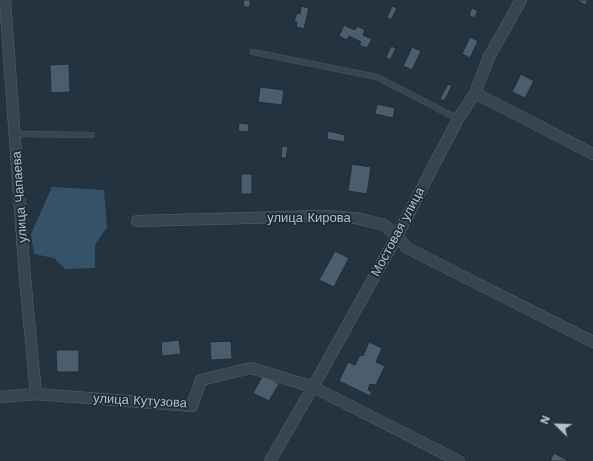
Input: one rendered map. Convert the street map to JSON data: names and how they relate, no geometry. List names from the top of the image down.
{
  "streets": {
    "street": [
      "улица Чапаева",
      "улица Кирова",
      "Мостовая улица",
      "улица Кутузова"
    ]
  },
  "crossings": [
    ["улица Чапаева", "улица Кутузова"],
    ["улица Кирова", "Мостовая улица"],
    ["Мостовая улица", "улица Кутузова"]
  ],
  "north": "top left"
}
